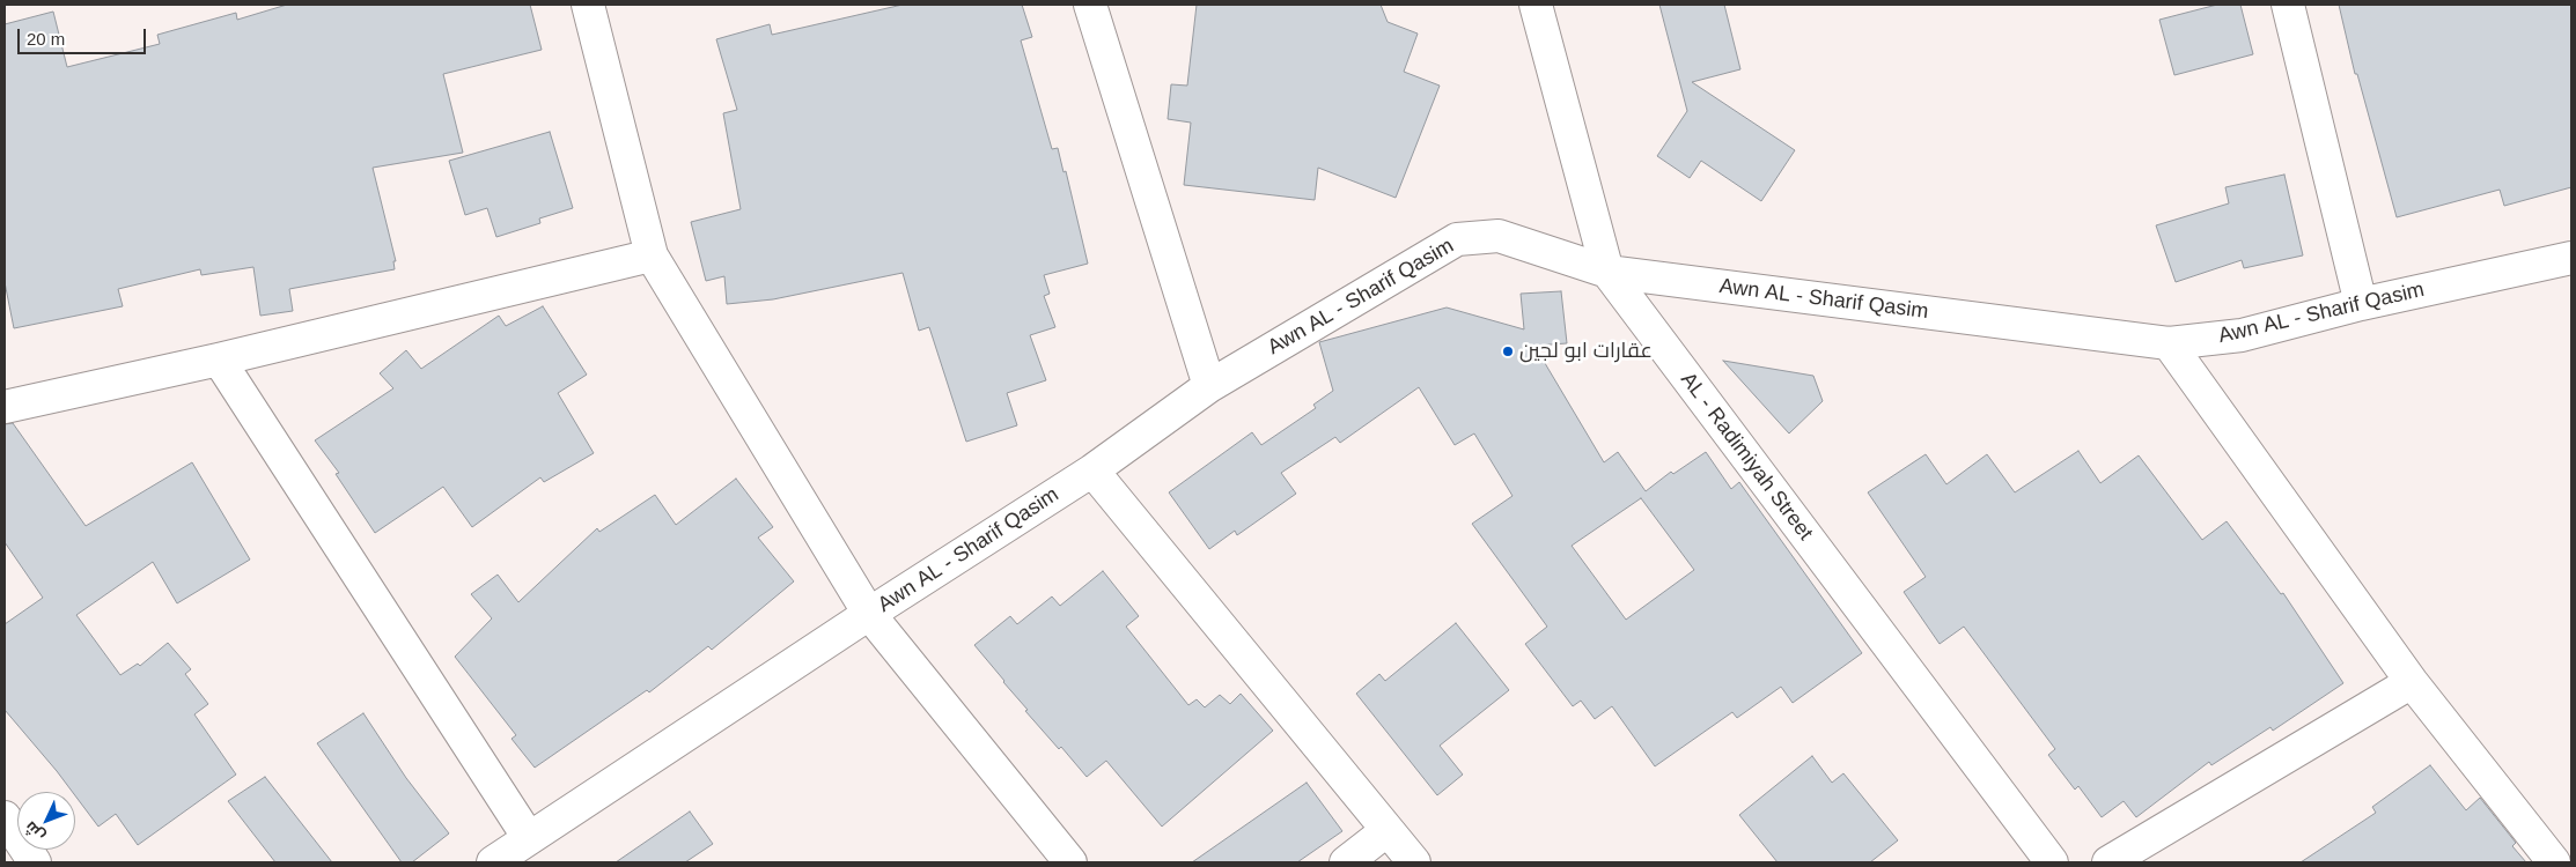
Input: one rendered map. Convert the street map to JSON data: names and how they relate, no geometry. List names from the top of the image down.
{
  "streets": {
    "street": ["Awn AL - Sharif Qasim", "AL - Radimiyah Street"]
  },
  "crossings": [
    ["Awn AL - Sharif Qasim", "AL - Radimiyah Street"]
  ],
  "places": ["عقارات ابو لجين"],
  "scale_bar": "20 m",
  "north": "bottom left"
}
